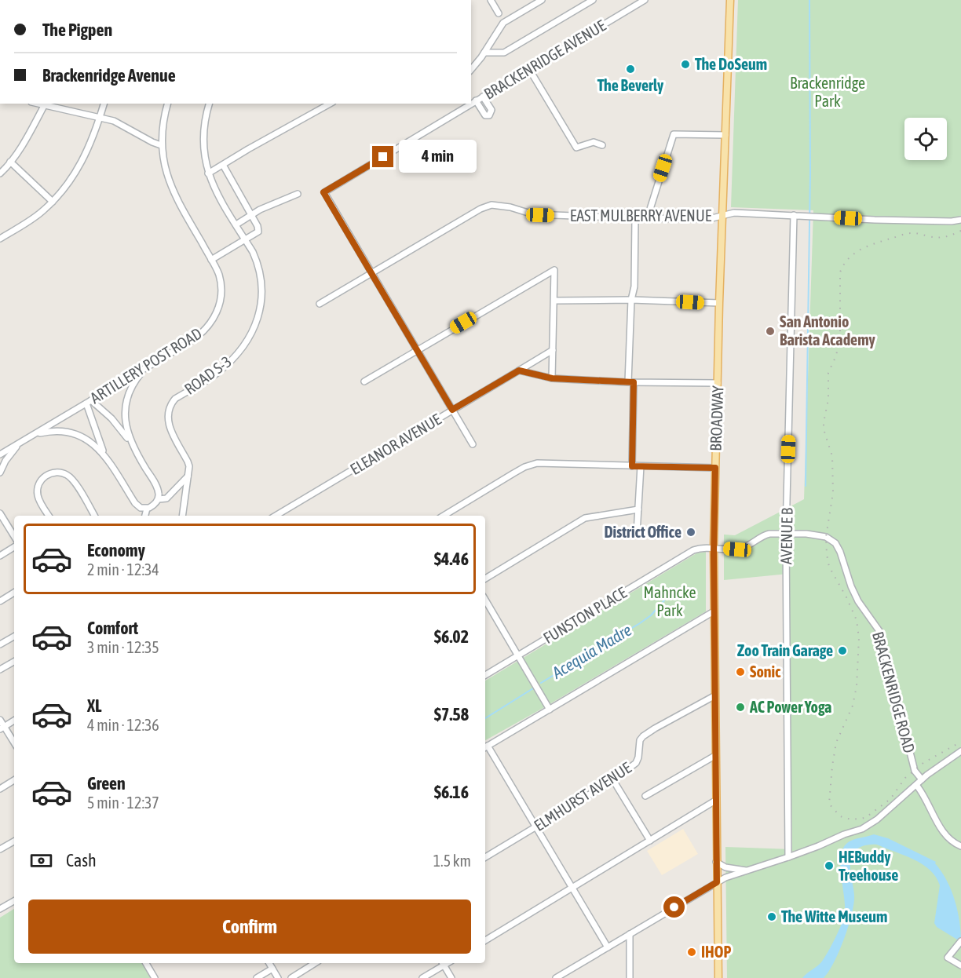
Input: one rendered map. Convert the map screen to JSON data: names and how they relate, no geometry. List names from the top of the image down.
{
  "streets": {
    "main road": ["BROADWAY"],
    "street": [
      "BRACKENRIDGE AVENUE",
      "EAST MULBERRY AVENUE",
      "ARTILLERY POST ROAD",
      "ROAD S-3",
      "ELEANOR AVENUE",
      "AVENUE B",
      "FUNSTON PLACE",
      "BRACKENRIDGE ROAD",
      "ELMHURST AVENUE"
    ]
  },
  "crossings": [
    ["BRACKENRIDGE AVENUE", "EAST MULBERRY AVENUE"],
    ["EAST MULBERRY AVENUE", "BROADWAY"],
    ["EAST MULBERRY AVENUE", "AVENUE B"],
    ["BROADWAY", "FUNSTON PLACE"],
    ["BROADWAY", "BRACKENRIDGE ROAD"],
    ["BROADWAY", "ELMHURST AVENUE"],
    ["AVENUE B", "BRACKENRIDGE ROAD"],
    ["FUNSTON PLACE", "BRACKENRIDGE ROAD"]
  ],
  "water": ["Acequia Madre"],
  "parks": ["Brackenridge Park", "Mahncke Park"],
  "places": [
    "The DoSeum",
    "The Beverly",
    "San Antonio Barista Academy",
    "District Office",
    "Zoo Train Garage",
    "Sonic",
    "AC Power Yoga",
    "HEBuddy Treehouse",
    "The Witte Museum",
    "IHOP"
  ],
  "page": {
    "banner": ["The Pigpen", "Brackenridge Avenue"],
    "bubble": "4 min",
    "list": [
      {
        "name": "Economy",
        "note": "2 min · 12:34",
        "value": "$4.46"
      },
      {
        "name": "Comfort",
        "note": "3 min · 12:35",
        "value": "$6.02"
      },
      {
        "name": "XL",
        "note": "4 min · 12:36",
        "value": "$7.58"
      },
      {
        "name": "Green",
        "note": "5 min · 12:37",
        "value": "$6.16"
      }
    ],
    "pay": ["Cash", "1.5 km"],
    "buttons": "Confirm"
  }
}
